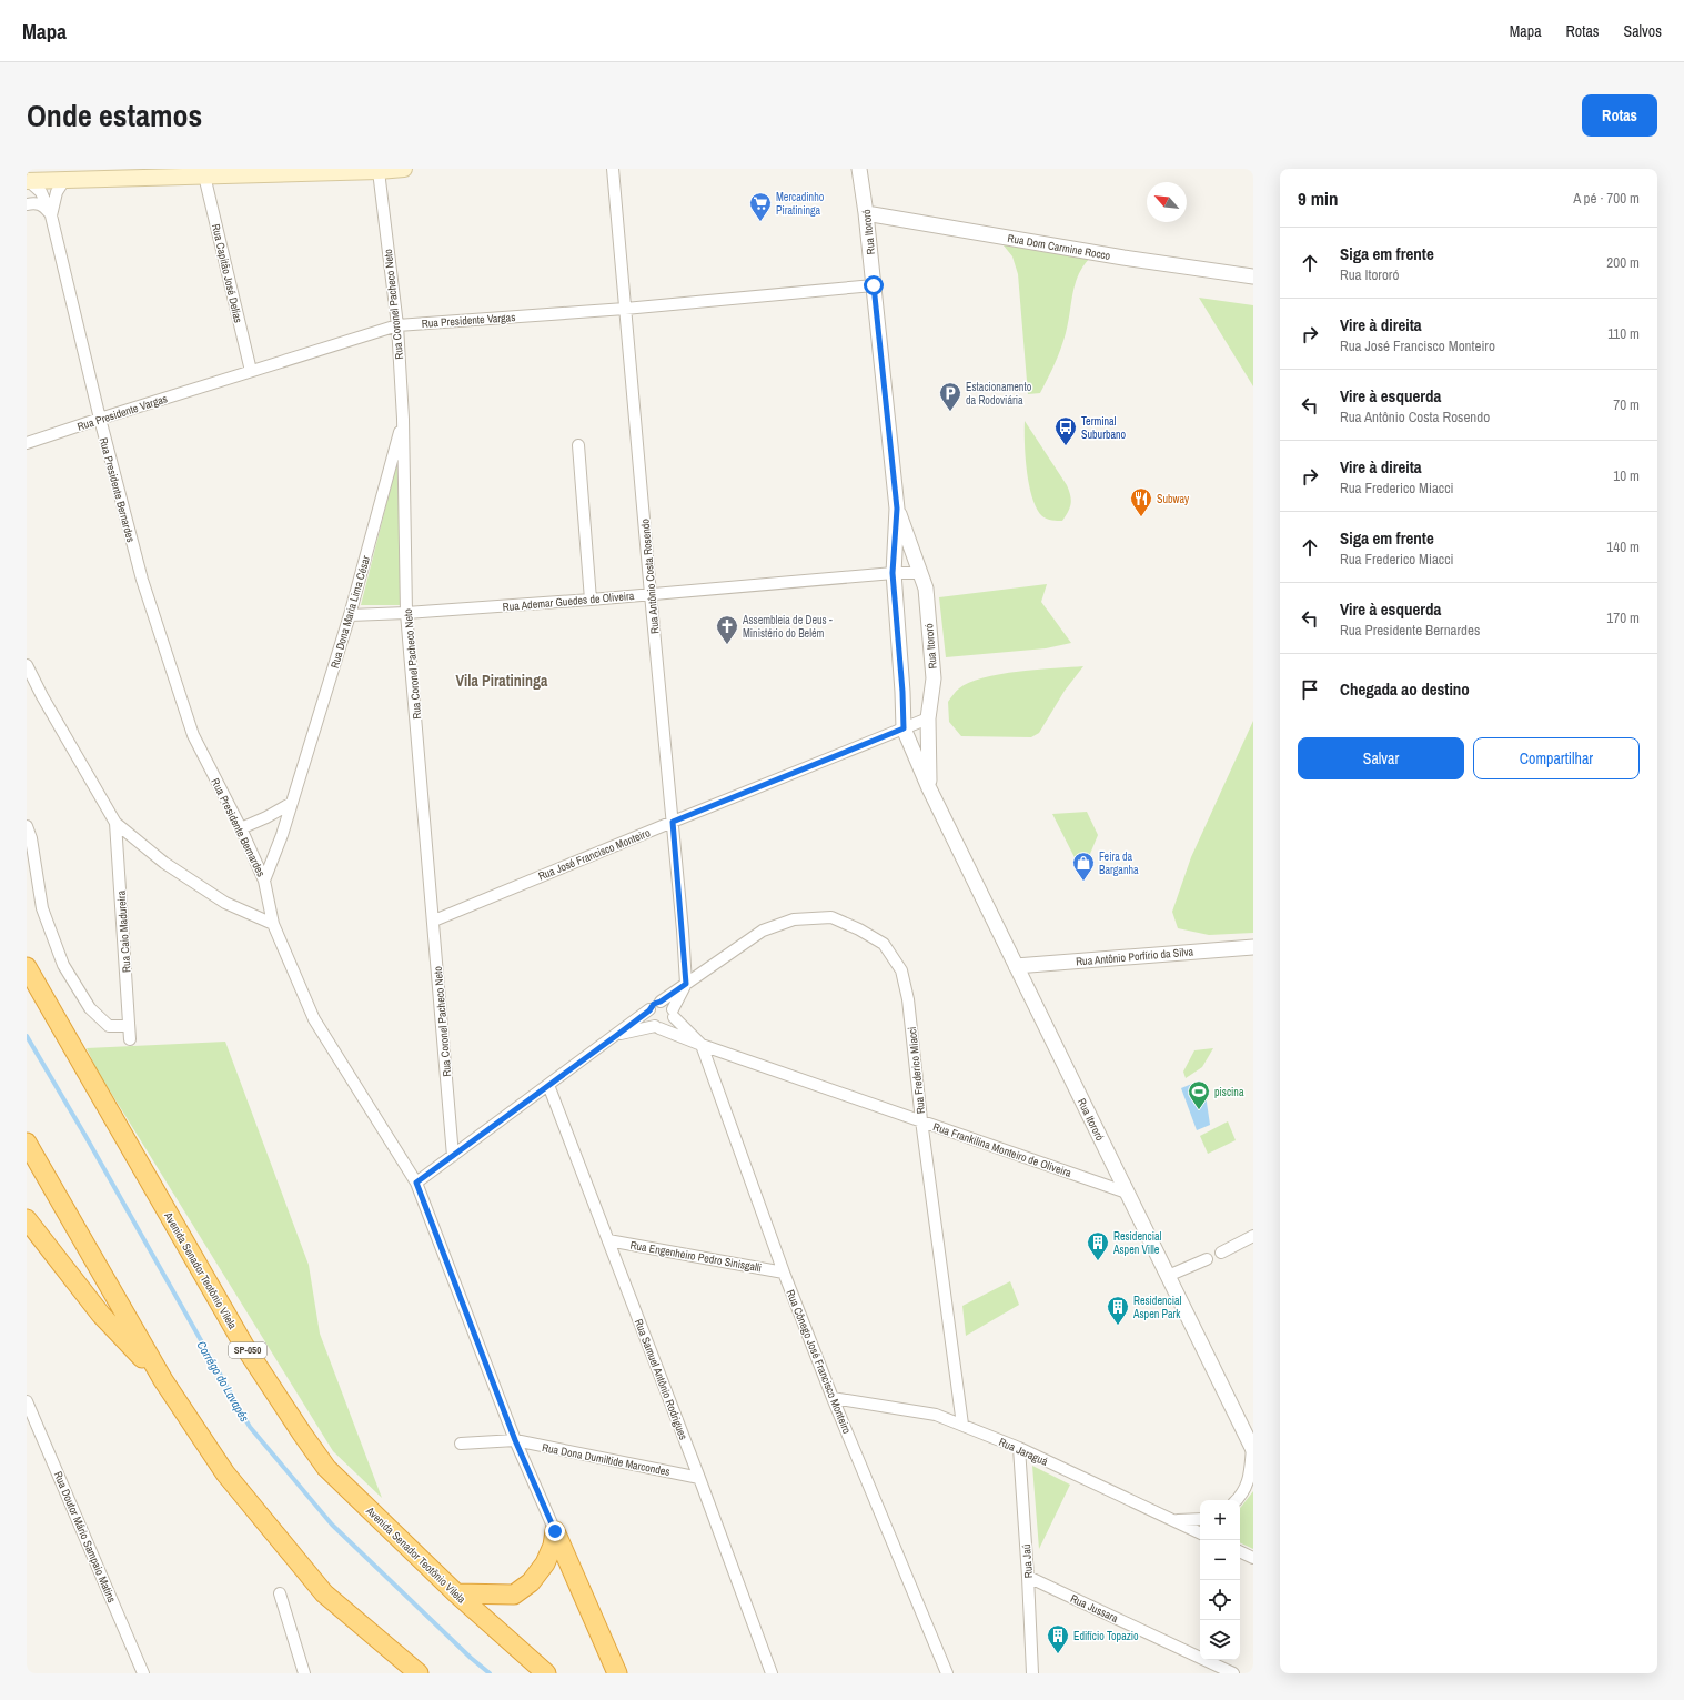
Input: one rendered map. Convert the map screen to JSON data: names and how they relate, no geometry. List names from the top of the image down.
{
  "streets": {
    "highway": ["Avenida Senador Teotônio Vilela", "SP-050"],
    "street": [
      "Rua Itororó",
      "Rua Dom Carmine Rocco",
      "Rua Capitão José Delias",
      "Rua Coronel Pacheco Neto",
      "Rua Presidente Vargas",
      "Rua Presidente Bernardes",
      "Rua Antônio Costa Rosendo",
      "Rua Ademar Guedes de Oliveira",
      "Rua Dona Maria Lima César",
      "Rua José Francisco Monteiro",
      "Rua Caio Madureira",
      "Rua Antônio Porfírio da Silva",
      "Rua Frederico Miacci",
      "Rua Frankilina Monteiro de Oliveira",
      "Rua Engenheiro Pedro Sinisgalli",
      "Rua Cônego José Francisco Monteiro",
      "Rua Samuel Antônio Rodrigues",
      "Rua Jaraguá",
      "Rua Dona Dumiltide Marcondes",
      "Rua Doutor Mário Sampaio Matins",
      "Rua Jaú",
      "Rua Jussara"
    ]
  },
  "crossings": [
    ["Rua Itororó", "Rua Dom Carmine Rocco"],
    ["Rua Itororó", "Rua Presidente Vargas"],
    ["Rua Itororó", "Rua Ademar Guedes de Oliveira"],
    ["Rua Itororó", "Rua José Francisco Monteiro"],
    ["Rua Itororó", "Rua Antônio Porfírio da Silva"],
    ["Rua Itororó", "Rua Frankilina Monteiro de Oliveira"],
    ["Rua Capitão José Delias", "Rua Presidente Vargas"],
    ["Rua Coronel Pacheco Neto", "Rua Presidente Vargas"],
    ["Rua Coronel Pacheco Neto", "Rua Ademar Guedes de Oliveira"],
    ["Rua Coronel Pacheco Neto", "Rua Dona Maria Lima César"],
    ["Rua Coronel Pacheco Neto", "Rua José Francisco Monteiro"],
    ["Rua Presidente Vargas", "Rua Presidente Bernardes"],
    ["Rua Presidente Vargas", "Rua Antônio Costa Rosendo"],
    ["Rua Presidente Bernardes", "Rua Dona Maria Lima César"],
    ["Rua Presidente Bernardes", "Rua Caio Madureira"],
    ["Rua Presidente Bernardes", "Rua Dona Dumiltide Marcondes"],
    ["Rua Antônio Costa Rosendo", "Rua Ademar Guedes de Oliveira"],
    ["Rua Antônio Costa Rosendo", "Rua José Francisco Monteiro"],
    ["Rua Antônio Costa Rosendo", "Rua Frederico Miacci"],
    ["Rua Ademar Guedes de Oliveira", "Rua Dona Maria Lima César"],
    ["Rua Frederico Miacci", "Rua Frankilina Monteiro de Oliveira"],
    ["Rua Frederico Miacci", "Rua Jaraguá"],
    ["Rua Frankilina Monteiro de Oliveira", "Rua Cônego José Francisco Monteiro"],
    ["Rua Engenheiro Pedro Sinisgalli", "Rua Cônego José Francisco Monteiro"],
    ["Rua Engenheiro Pedro Sinisgalli", "Rua Samuel Antônio Rodrigues"],
    ["Rua Cônego José Francisco Monteiro", "Rua Jaraguá"],
    ["Rua Samuel Antônio Rodrigues", "Rua Dona Dumiltide Marcondes"],
    ["Rua Jaraguá", "Rua Jaú"],
    ["Rua Jaú", "Rua Jussara"]
  ],
  "districts": ["Vila Piratininga"],
  "water": ["Corrégo do Lavapés"],
  "places": {
    "supermarket": ["Mercadinho Piratininga"],
    "parking": ["Estacionamento da Rodoviária"],
    "bus stop": ["Terminal Suburbano"],
    "restaurant": ["Subway"],
    "church": ["Assembleia de Deus - Ministério do Belém"],
    "shop": ["Feira da Barganha"],
    "sports": ["piscina"],
    "building": ["Residencial Aspen Ville", "Residencial Aspen Park", "Edifício Topazio"]
  },
  "north": "top left",
  "page": {
    "header": "Mapa",
    "nav": ["Mapa", "Rotas", "Salvos"],
    "title": "Onde estamos",
    "buttons": [
      "Rotas",
      ["Salvar", "Compartilhar"]
    ],
    "heading": ["9 min", "A pé · 700 m"],
    "list": [
      ["Siga em frente", "Rua Itororó", "200 m"],
      ["Vire à direita", "Rua José Francisco Monteiro", "110 m"],
      ["Vire à esquerda", "Rua Antônio Costa Rosendo", "70 m"],
      ["Vire à direita", "Rua Frederico Miacci", "10 m"],
      ["Siga em frente", "Rua Frederico Miacci", "140 m"],
      ["Vire à esquerda", "Rua Presidente Bernardes", "170 m"],
      "Chegada ao destino"
    ],
    "map_buttons": ["+", "−"]
  }
}
